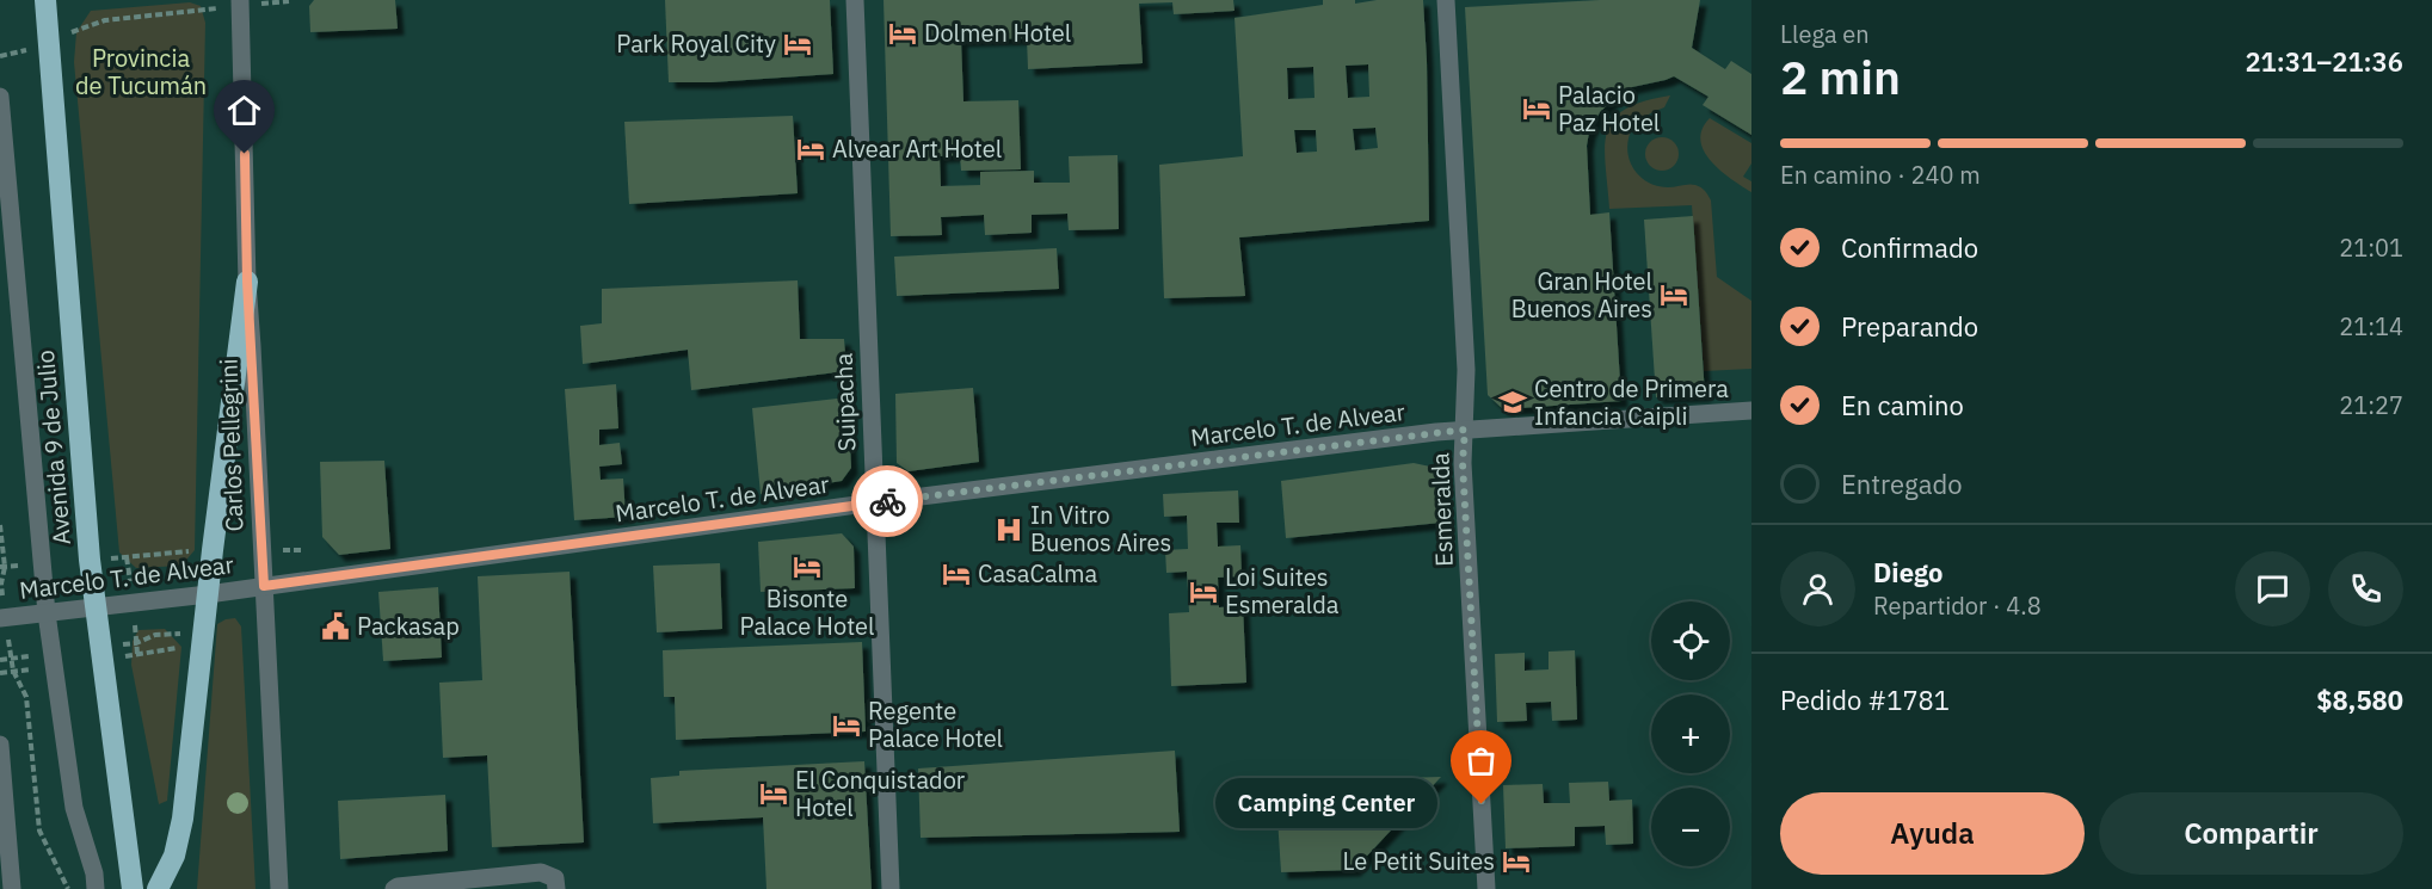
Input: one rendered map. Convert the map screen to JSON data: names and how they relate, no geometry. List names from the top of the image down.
{
  "streets": {
    "highway": ["Avenida 9 de Julio"],
    "street": [
      "Suipacha",
      "Marcelo T. de Alvear",
      "Carlos Pellegrini",
      "Esmeralda"
    ]
  },
  "crossings": [
    ["Suipacha", "Marcelo T. de Alvear"],
    ["Marcelo T. de Alvear", "Carlos Pellegrini"],
    ["Marcelo T. de Alvear", "Avenida 9 de Julio"],
    ["Marcelo T. de Alvear", "Esmeralda"]
  ],
  "parks": ["Provincia de Tucumán"],
  "places": {
    "hotel": [
      "Dolmen Hotel",
      "Park Royal City",
      "Palacio Paz Hotel",
      "Alvear Art Hotel",
      "Gran Hotel Buenos Aires",
      "Bisonte Palace Hotel",
      "CasaCalma",
      "Loi Suites Esmeralda",
      "Regente Palace Hotel",
      "El Conquistador Hotel",
      "Le Petit Suites"
    ],
    "school or university": ["Centro de Primera Infancia Caipli"],
    "hospital": ["In Vitro Buenos Aires"],
    "public building": ["Packasap"],
    "other": ["Camping Center"]
  },
  "page": {
    "heading": ["2 min", "Llega en", "21:31–21:36"],
    "panel": [
      "Diego",
      "Repartidor · 4.8",
      "Pedido #1781",
      "$8,580"
    ],
    "bar": "En camino · 240 m",
    "list": [
      ["Confirmado", "21:01"],
      ["Preparando", "21:14"],
      ["En camino", "21:27"],
      "Entregado"
    ],
    "map_buttons": ["+", "−"],
    "bubble": "Camping Center",
    "buttons": ["Ayuda", "Compartir"]
  }
}
